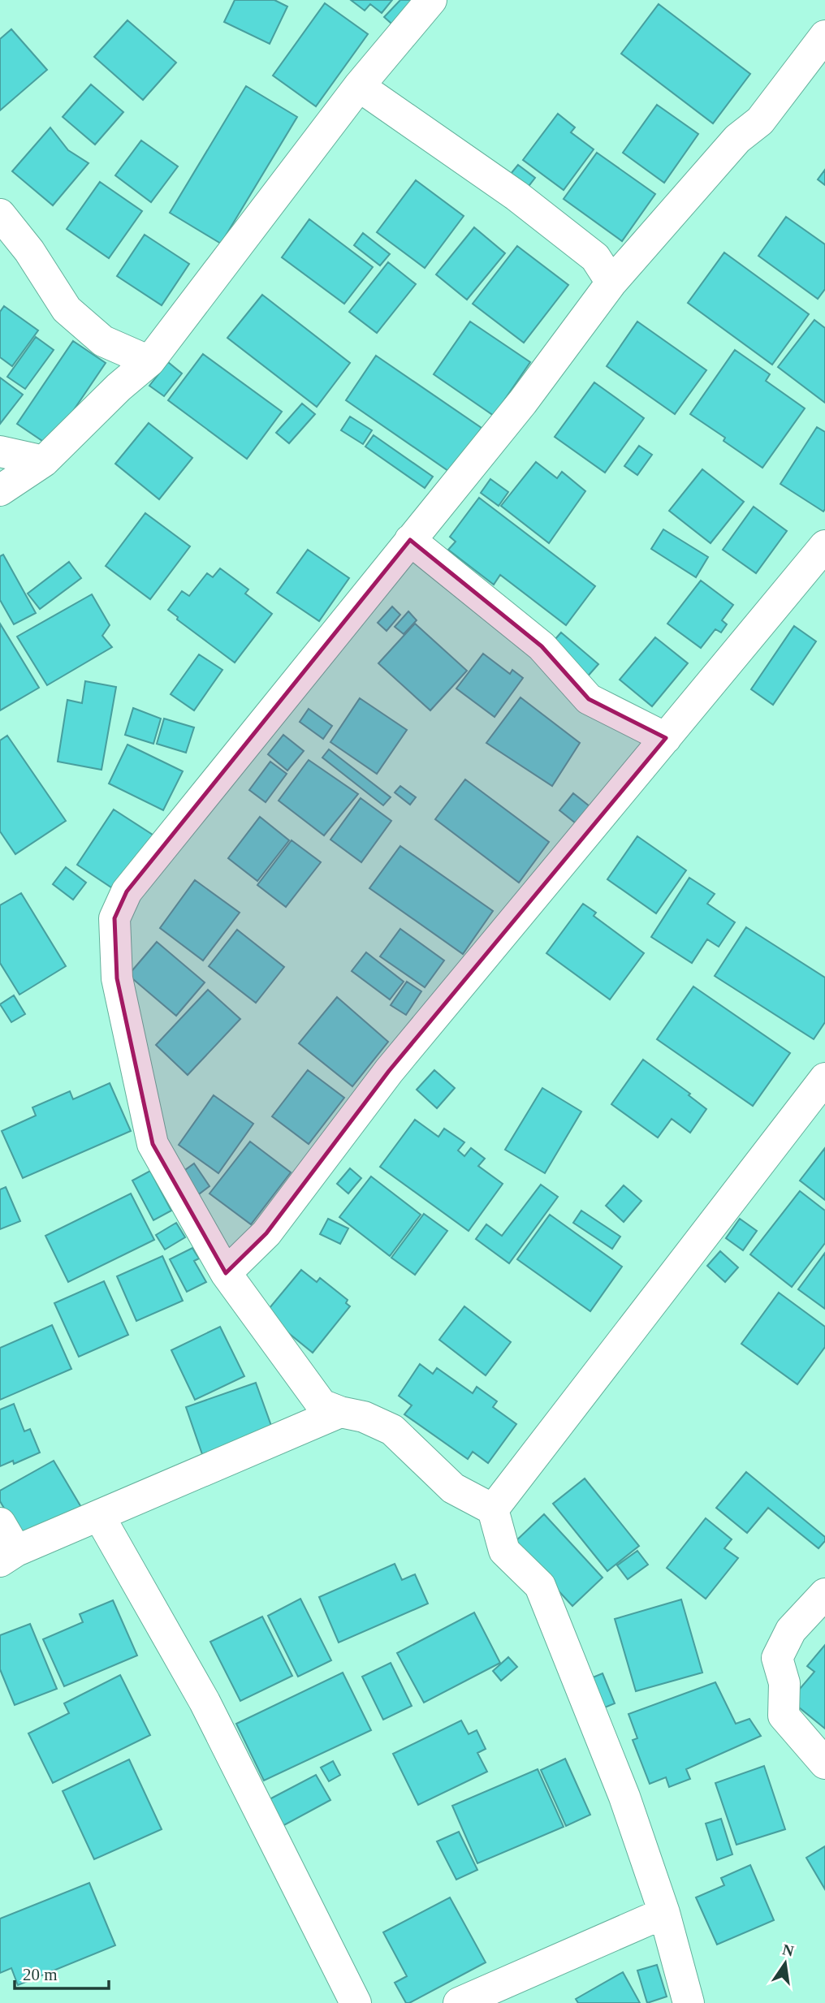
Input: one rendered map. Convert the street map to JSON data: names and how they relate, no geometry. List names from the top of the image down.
{
  "scale_bar": "20 m",
  "north": "top"
}
